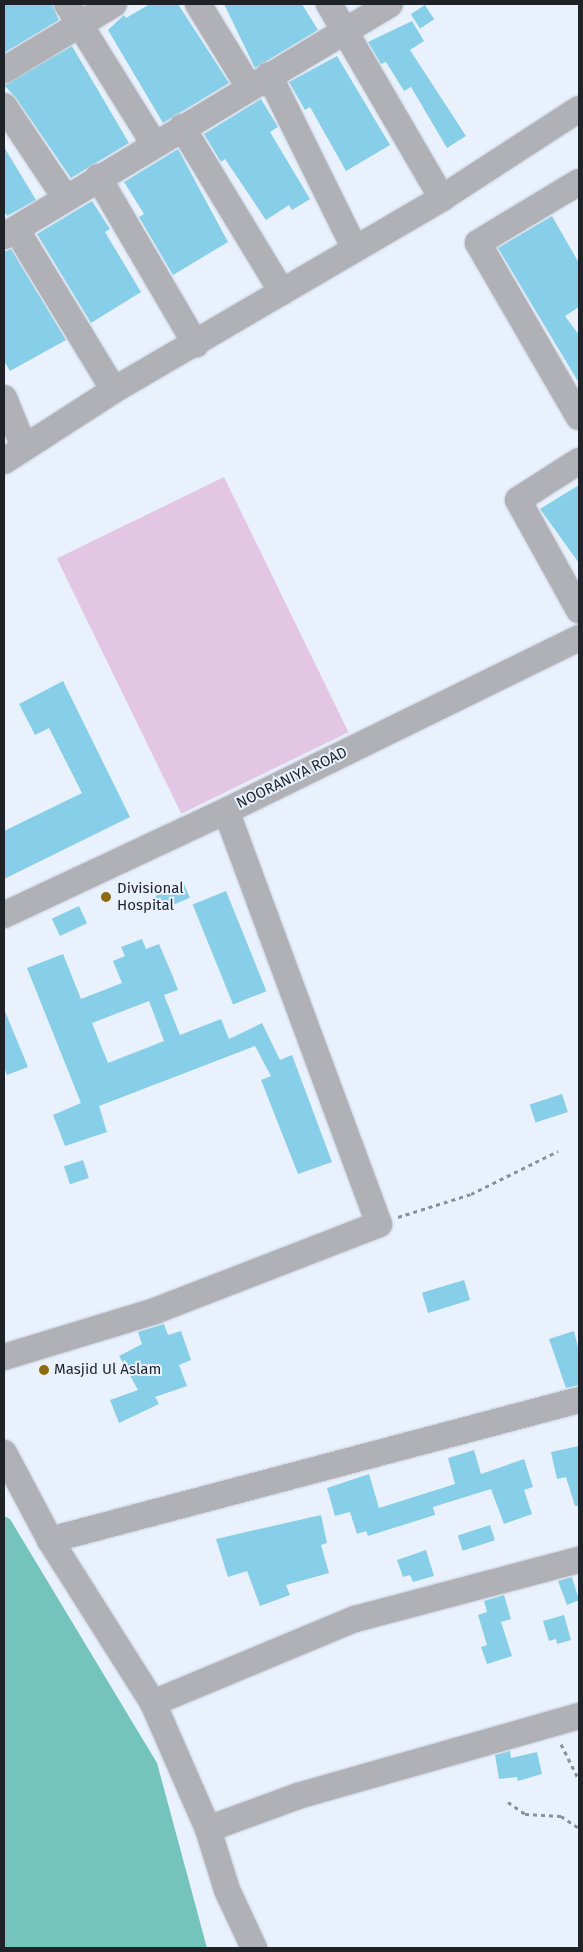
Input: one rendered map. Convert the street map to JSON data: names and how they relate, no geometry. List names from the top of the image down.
{
  "streets": {
    "street": ["NOORANIYA ROAD"]
  },
  "places": ["Divisional Hospital", "Masjid Ul Aslam"]
}
